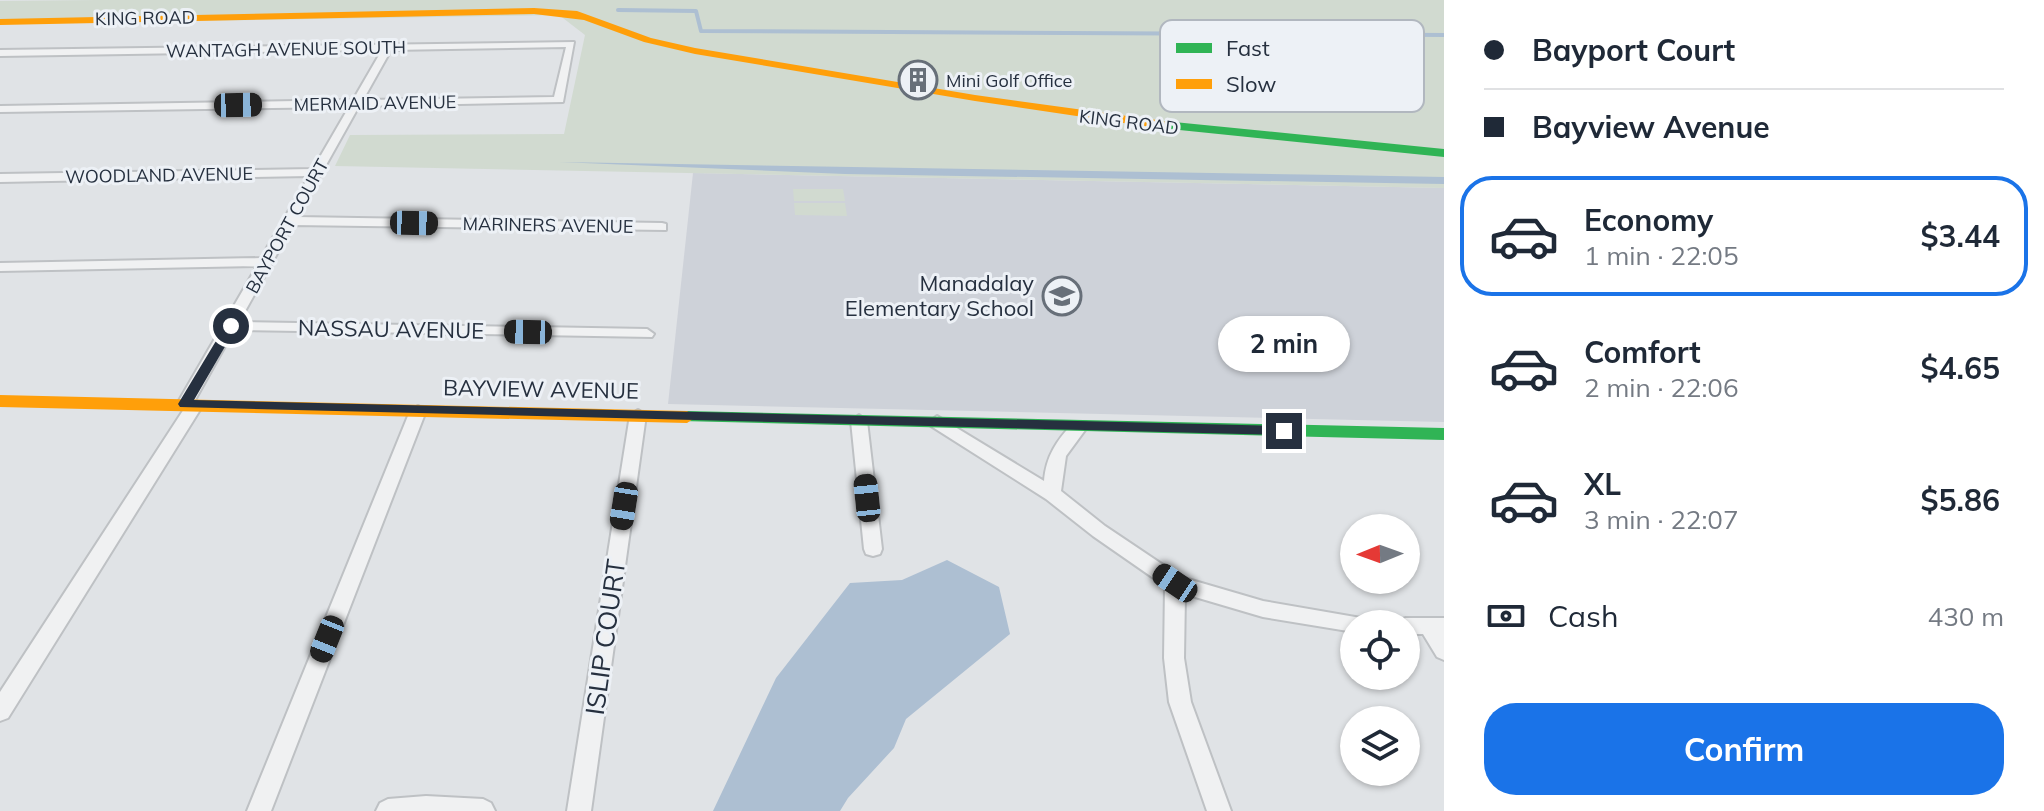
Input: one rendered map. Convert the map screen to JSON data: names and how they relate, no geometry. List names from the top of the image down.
{
  "streets": {
    "street": [
      "KING ROAD",
      "WANTAGH AVENUE SOUTH",
      "MERMAID AVENUE",
      "WOODLAND AVENUE",
      "MARINERS AVENUE",
      "BAYPORT COURT",
      "NASSAU AVENUE",
      "BAYVIEW AVENUE",
      "ISLIP COURT"
    ]
  },
  "crossings": [
    ["WANTAGH AVENUE SOUTH", "MERMAID AVENUE"],
    ["WANTAGH AVENUE SOUTH", "BAYPORT COURT"],
    ["MERMAID AVENUE", "BAYPORT COURT"],
    ["WOODLAND AVENUE", "BAYPORT COURT"],
    ["MARINERS AVENUE", "BAYPORT COURT"],
    ["BAYPORT COURT", "NASSAU AVENUE"],
    ["BAYPORT COURT", "BAYVIEW AVENUE"],
    ["BAYVIEW AVENUE", "ISLIP COURT"]
  ],
  "places": {
    "building": ["Mini Golf Office"],
    "school or university": ["Manadalay Elementary School"]
  },
  "legend": ["Fast", "Slow"],
  "north": "left",
  "page": {
    "banner": ["Bayport Court", "Bayview Avenue"],
    "list": [
      {
        "name": "Economy",
        "note": "1 min · 22:05",
        "value": "$3.44"
      },
      {
        "name": "Comfort",
        "note": "2 min · 22:06",
        "value": "$4.65"
      },
      {
        "name": "XL",
        "note": "3 min · 22:07",
        "value": "$5.86"
      }
    ],
    "bubble": "2 min",
    "pay": ["Cash", "430 m"],
    "buttons": "Confirm"
  }
}
